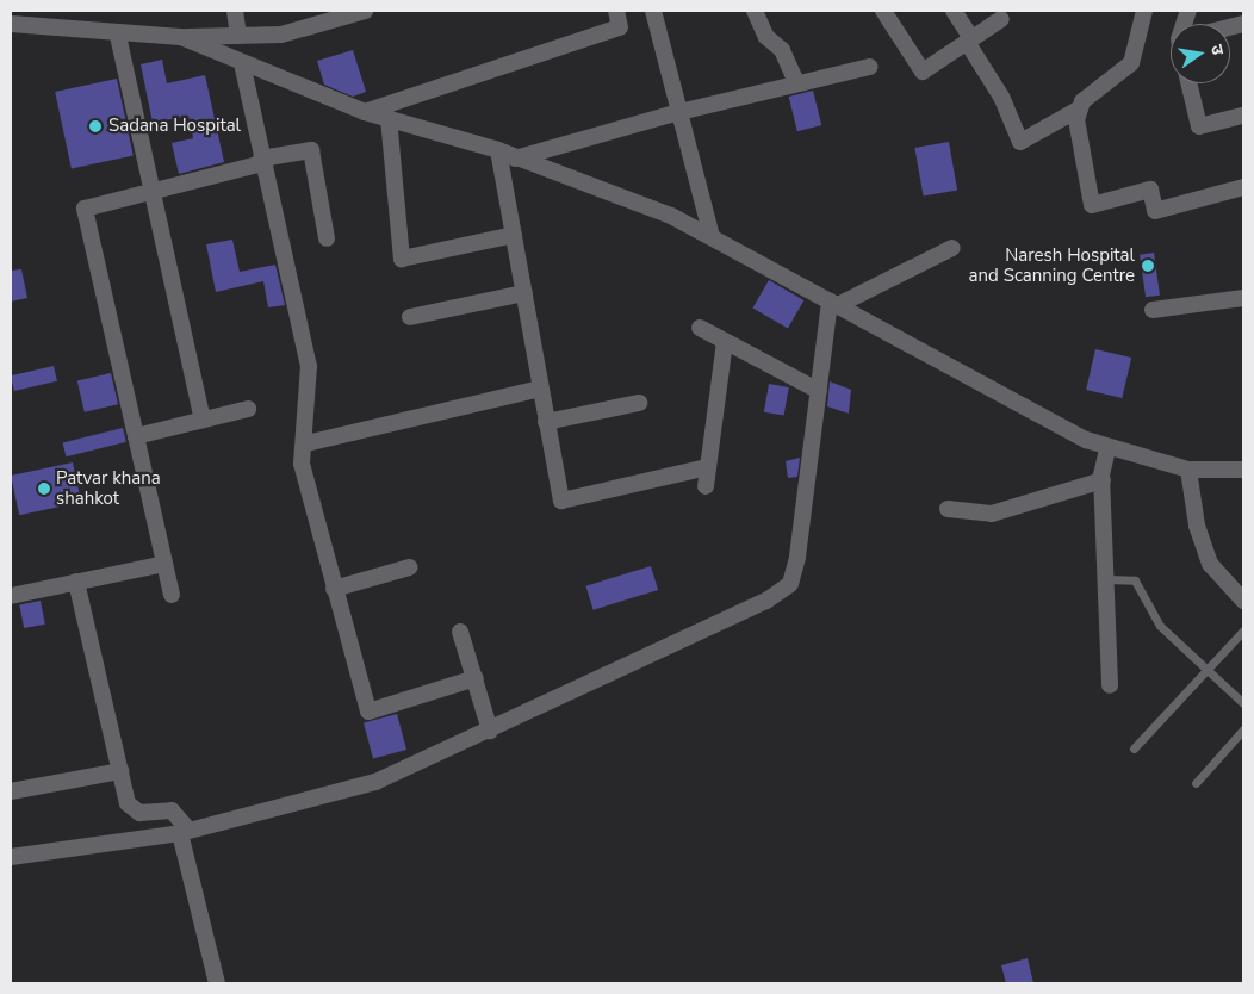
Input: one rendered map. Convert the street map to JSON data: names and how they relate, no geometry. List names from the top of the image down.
{
  "places": ["Sadana Hospital", "Naresh Hospital and Scanning Centre", "Patvar khana shahkot"],
  "north": "right"
}
